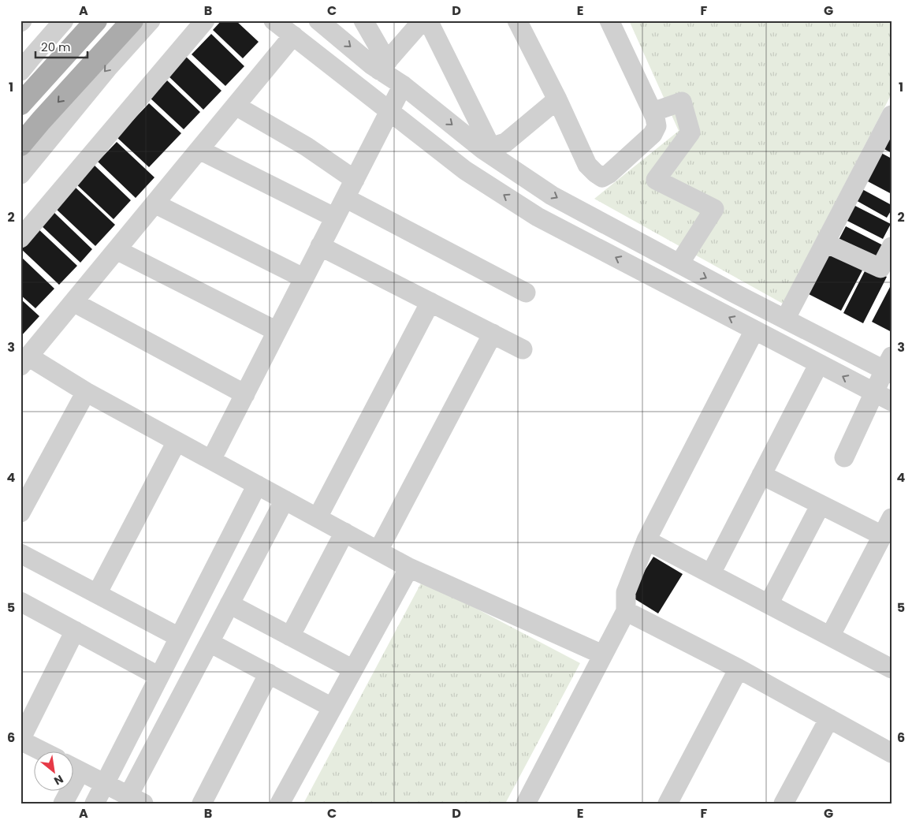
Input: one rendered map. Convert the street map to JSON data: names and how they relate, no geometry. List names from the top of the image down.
{
  "scale_bar": "20 m",
  "north": "bottom right",
  "grid": {
    "columns": [
      "A",
      "B",
      "C",
      "D",
      "E",
      "F",
      "G"
    ],
    "rows": [
      "1",
      "2",
      "3",
      "4",
      "5",
      "6"
    ]
  }
}
